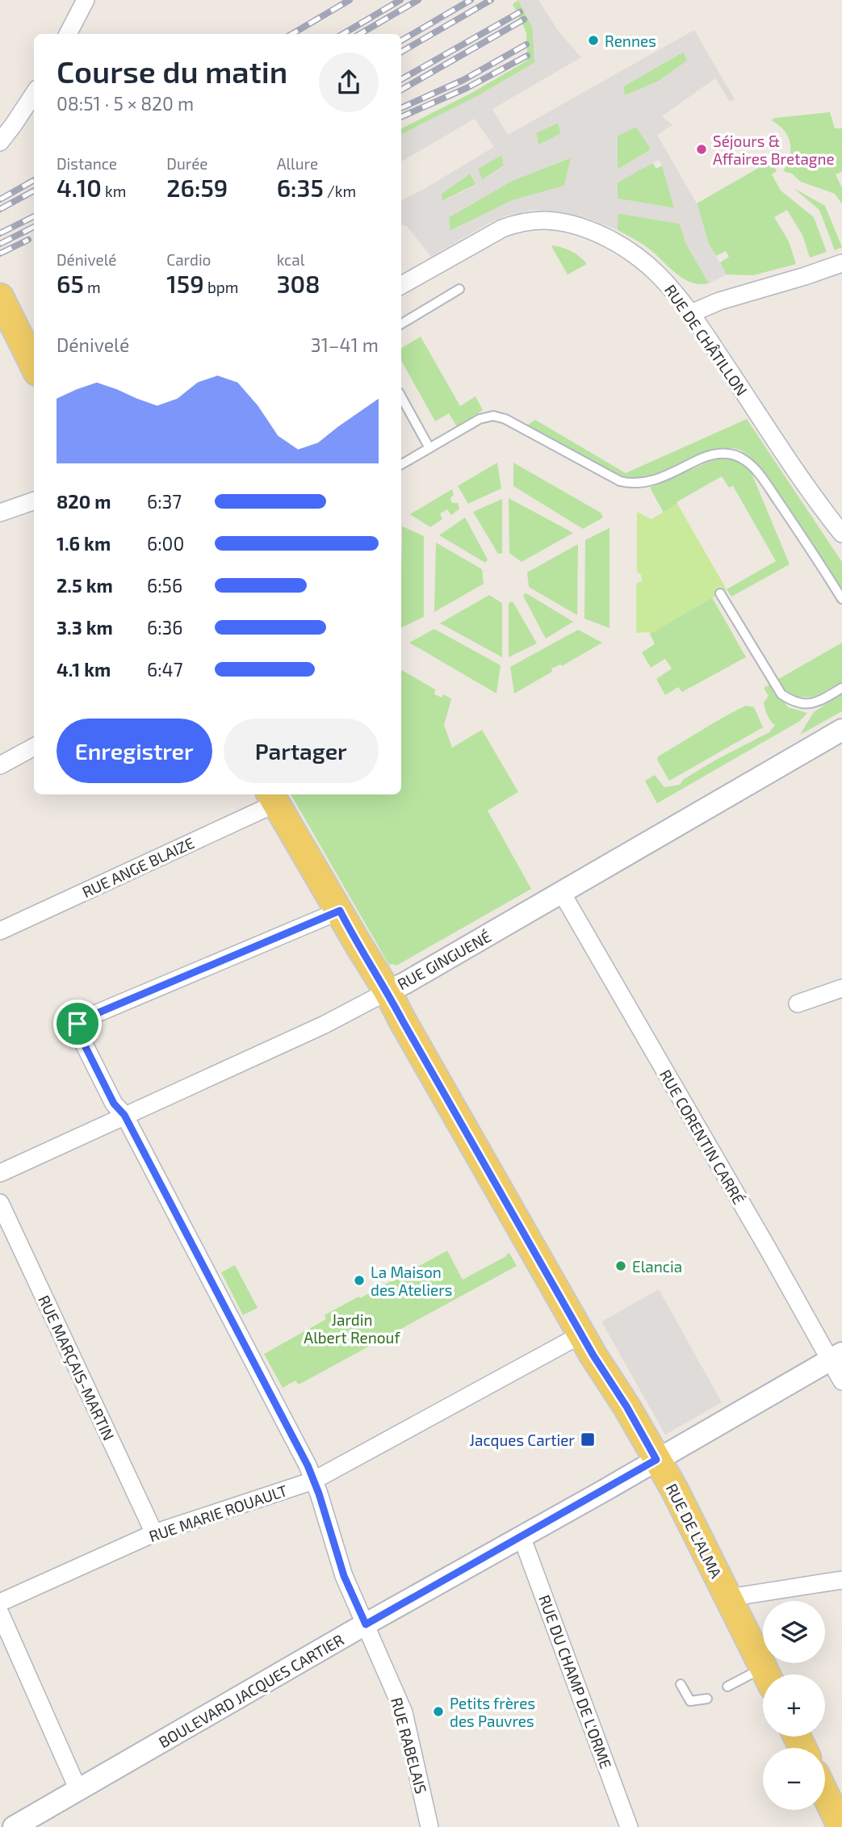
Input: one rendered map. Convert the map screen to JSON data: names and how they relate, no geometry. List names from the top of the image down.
{
  "streets": {
    "main road": ["RUE DE L'ALMA"],
    "street": [
      "RUE DE CHÂTILLON",
      "RUE ANGE BLAIZE",
      "RUE GINGUENÉ",
      "RUE CORENTIN CARRÉ",
      "RUE MARÇAIS-MARTIN",
      "RUE MARIE ROUAULT",
      "RUE DU CHAMP DE L'ORME",
      "BOULEVARD JACQUES CARTIER",
      "RUE RABELAIS"
    ]
  },
  "crossings": [
    ["RUE ANGE BLAIZE", "RUE DE L'ALMA"],
    ["RUE GINGUENÉ", "RUE CORENTIN CARRÉ"],
    ["RUE GINGUENÉ", "RUE DE L'ALMA"],
    ["RUE GINGUENÉ", "RUE RABELAIS"],
    ["RUE CORENTIN CARRÉ", "BOULEVARD JACQUES CARTIER"],
    ["RUE MARÇAIS-MARTIN", "RUE MARIE ROUAULT"],
    ["RUE MARIE ROUAULT", "RUE DE L'ALMA"],
    ["RUE MARIE ROUAULT", "RUE RABELAIS"],
    ["RUE DE L'ALMA", "BOULEVARD JACQUES CARTIER"],
    ["RUE DE L'ALMA", "RUE RABELAIS"],
    ["RUE DU CHAMP DE L'ORME", "BOULEVARD JACQUES CARTIER"],
    ["BOULEVARD JACQUES CARTIER", "RUE RABELAIS"]
  ],
  "parks": ["Jardin Albert Renouf"],
  "places": {
    "other": [
      "Rennes",
      "Séjours & Affaires Bretagne",
      "Elancia",
      "La Maison des Ateliers",
      "Petits frères des Pauvres"
    ],
    "transit": ["Jacques Cartier"]
  },
  "page": {
    "heading": ["Course du matin", "08:51 · 5 × 820 m"],
    "stats": [
      ["Distance", "4.10 km"],
      ["Durée", "26:59"],
      ["Allure", "6:35 /km"],
      ["Dénivelé", "65 m"],
      ["Cardio", "159 bpm"],
      ["kcal", "308"]
    ],
    "chart": ["Dénivelé", "31–41 m"],
    "list": [
      {
        "name": "820 m",
        "note": "6:37"
      },
      {
        "name": "1.6 km",
        "note": "6:00"
      },
      {
        "name": "2.5 km",
        "note": "6:56"
      },
      {
        "name": "3.3 km",
        "note": "6:36"
      },
      {
        "name": "4.1 km",
        "note": "6:47"
      }
    ],
    "buttons": ["Enregistrer", "Partager"],
    "map_buttons": ["+", "−"]
  }
}
